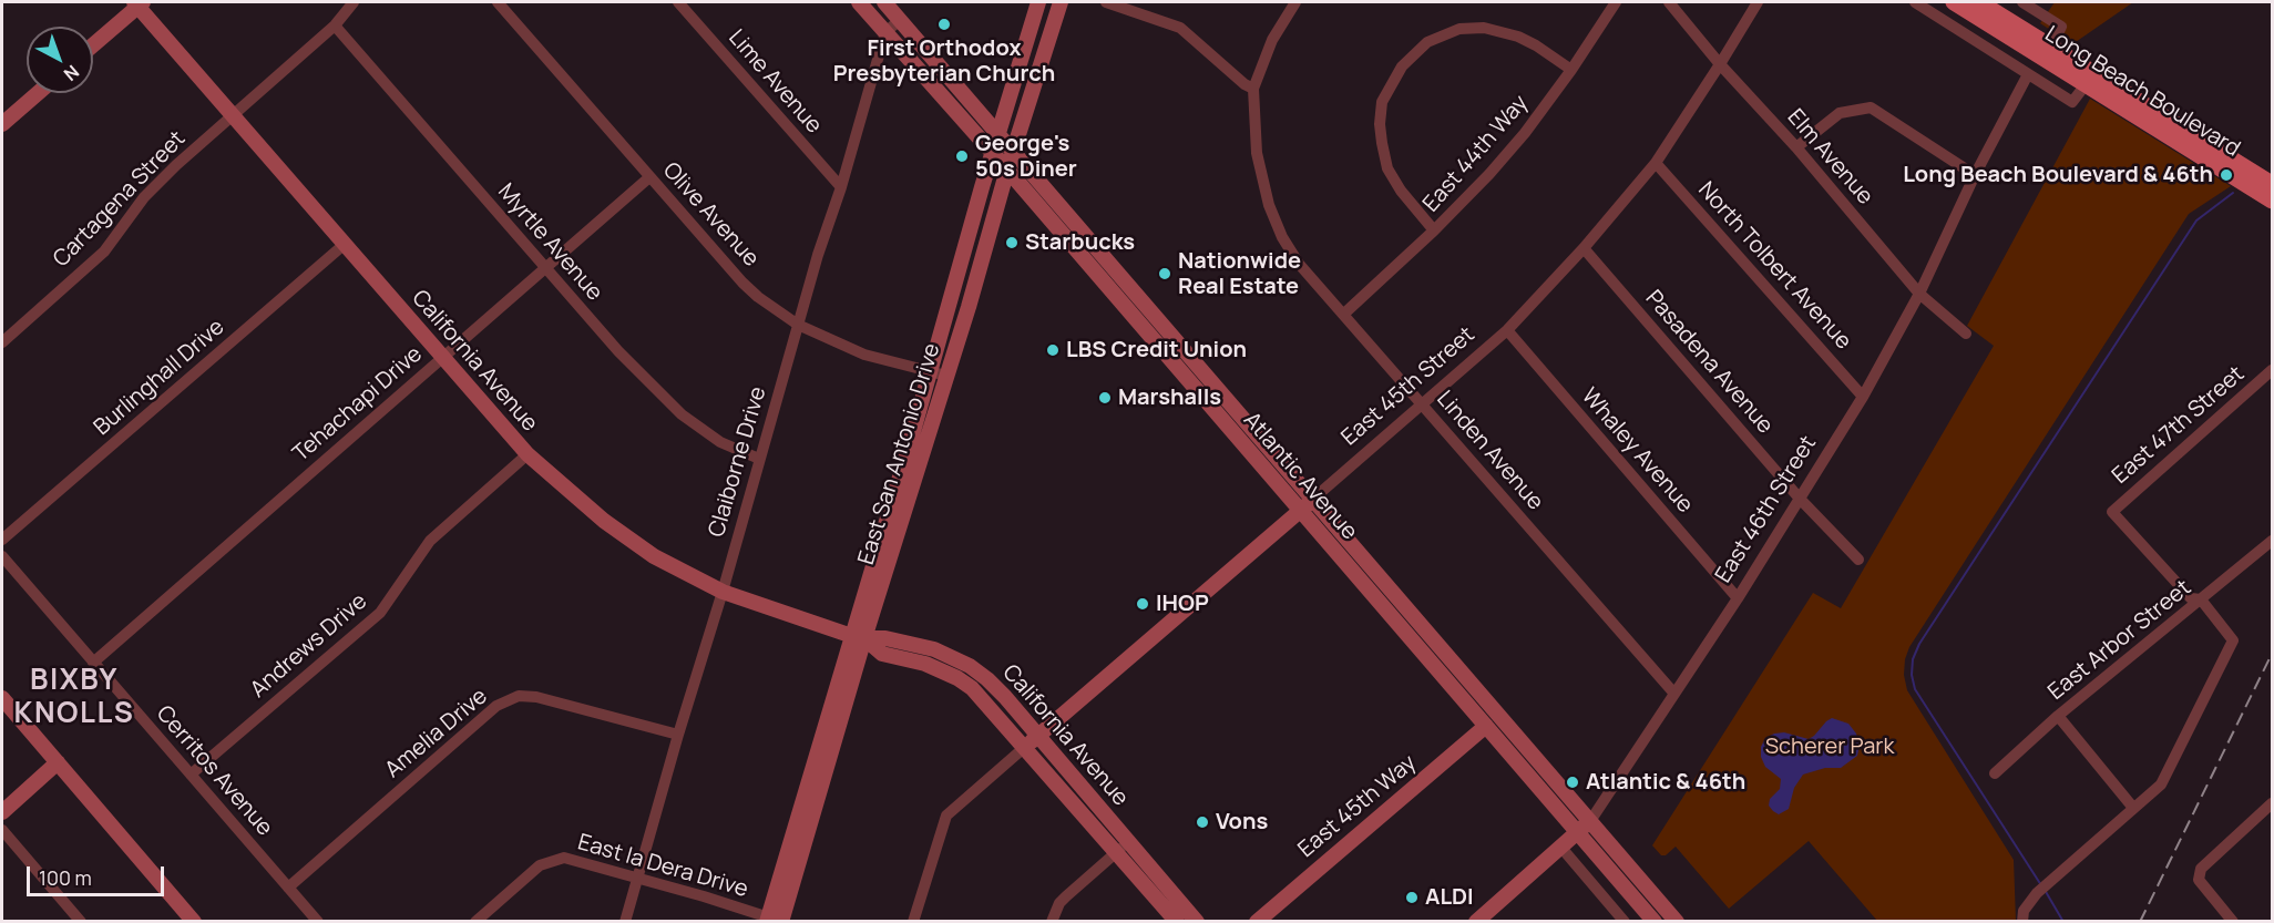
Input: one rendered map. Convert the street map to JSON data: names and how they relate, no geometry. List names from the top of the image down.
{
  "streets": {
    "main road": [
      "Long Beach Boulevard",
      "California Avenue",
      "East 45th Street",
      "East San Antonio Drive",
      "Atlantic Avenue",
      "East 46th Street",
      "East 45th Way"
    ],
    "street": [
      "Lime Avenue",
      "East 44th Way",
      "Elm Avenue",
      "Cartagena Street",
      "Olive Avenue",
      "Myrtle Avenue",
      "North Tolbert Avenue",
      "Pasadena Avenue",
      "Burlinghall Drive",
      "Tehachapi Drive",
      "East 47th Street",
      "Linden Avenue",
      "Whaley Avenue",
      "Claiborne Drive",
      "East Arbor Street",
      "Andrews Drive",
      "Amelia Drive",
      "Cerritos Avenue",
      "East la Dera Drive"
    ]
  },
  "crossings": [
    ["Lime Avenue", "Claiborne Drive"],
    ["East 44th Way", "Linden Avenue"],
    ["Elm Avenue", "East 45th Street"],
    ["Elm Avenue", "East 46th Street"],
    ["Cartagena Street", "Myrtle Avenue"],
    ["Cartagena Street", "California Avenue"],
    ["Olive Avenue", "Tehachapi Drive"],
    ["Olive Avenue", "East San Antonio Drive"],
    ["Olive Avenue", "Claiborne Drive"],
    ["Myrtle Avenue", "Tehachapi Drive"],
    ["Myrtle Avenue", "Claiborne Drive"],
    ["North Tolbert Avenue", "East 45th Street"],
    ["North Tolbert Avenue", "East 46th Street"],
    ["California Avenue", "Burlinghall Drive"],
    ["California Avenue", "East 45th Street"],
    ["California Avenue", "Tehachapi Drive"],
    ["California Avenue", "East San Antonio Drive"],
    ["California Avenue", "Claiborne Drive"],
    ["California Avenue", "Andrews Drive"],
    ["Pasadena Avenue", "East 45th Street"],
    ["Pasadena Avenue", "East 46th Street"],
    ["East 45th Street", "Linden Avenue"],
    ["East 45th Street", "Whaley Avenue"],
    ["East 45th Street", "Atlantic Avenue"],
    ["Tehachapi Drive", "Cerritos Avenue"],
    ["East 47th Street", "East Arbor Street"],
    ["Linden Avenue", "East 46th Street"],
    ["Whaley Avenue", "East 46th Street"],
    ["East San Antonio Drive", "Atlantic Avenue"],
    ["East San Antonio Drive", "East la Dera Drive"],
    ["Claiborne Drive", "Atlantic Avenue"],
    ["Claiborne Drive", "Amelia Drive"],
    ["Claiborne Drive", "East la Dera Drive"],
    ["Atlantic Avenue", "East 46th Street"],
    ["Atlantic Avenue", "East 45th Way"],
    ["Andrews Drive", "Cerritos Avenue"],
    ["Amelia Drive", "Cerritos Avenue"]
  ],
  "districts": ["BIXBY KNOLLS"],
  "parks": ["Scherer Park"],
  "places": [
    "First Orthodox Presbyterian Church",
    "George's 50s Diner",
    "Long Beach Boulevard & 46th",
    "Starbucks",
    "Nationwide Real Estate",
    "LBS Credit Union",
    "Marshalls",
    "IHOP",
    "Atlantic & 46th",
    "Vons",
    "ALDI"
  ],
  "scale_bar": "100 m",
  "north": "bottom right"
}
